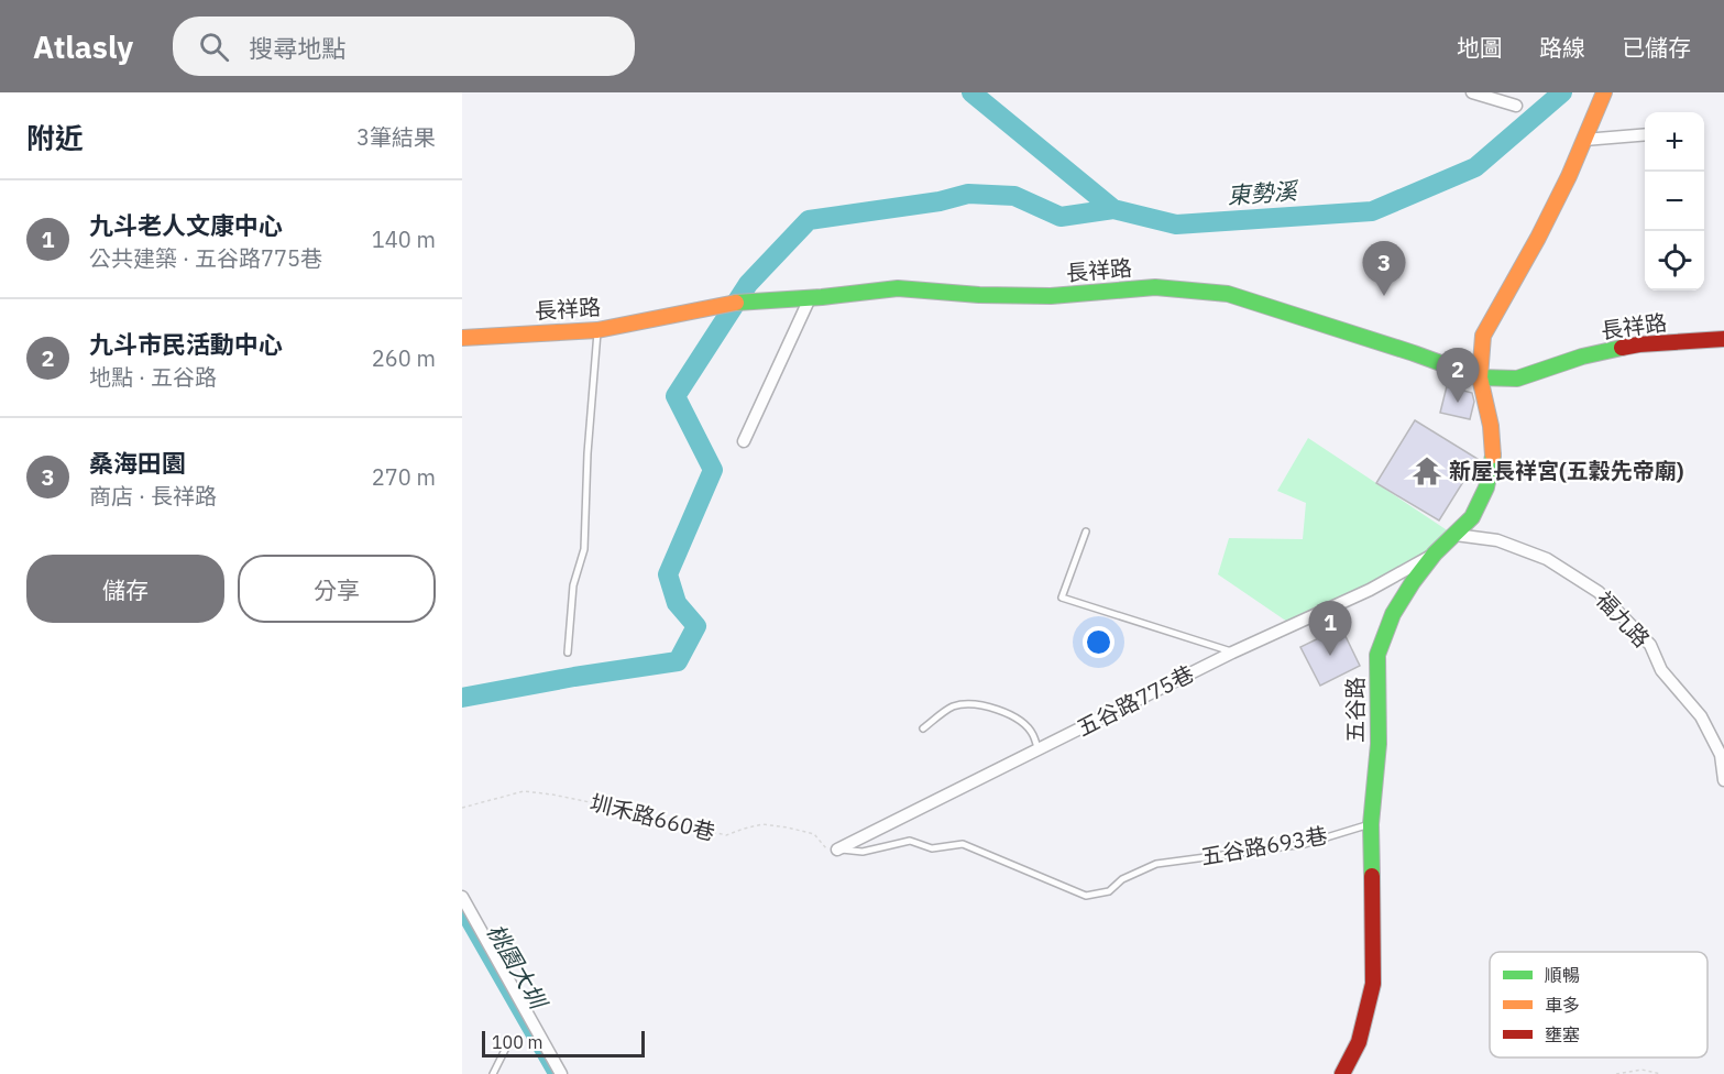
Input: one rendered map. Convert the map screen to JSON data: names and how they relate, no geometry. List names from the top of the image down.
{
  "streets": {
    "street": [
      "長祥路",
      "福九路",
      "五谷路775巷",
      "五谷路"
    ],
    "lane": ["五谷路693巷"],
    "path": ["圳禾路660巷"]
  },
  "crossings": [
    ["長祥路", "五谷路"],
    ["福九路", "五谷路"],
    ["五谷路775巷", "五谷路"],
    ["五谷路775巷", "圳禾路660巷"],
    ["五谷路775巷", "五谷路693巷"],
    ["五谷路", "五谷路693巷"],
    ["圳禾路660巷", "五谷路693巷"]
  ],
  "water": ["東勢溪", "桃園大圳"],
  "places": {
    "temple": ["新屋長祥宮(五穀先帝廟)"]
  },
  "legend": ["順暢", "車多", "壅塞"],
  "scale_bar": "100 m",
  "page": {
    "header": "Atlasly",
    "search": "搜尋地點",
    "nav": ["地圖", "路線", "已儲存"],
    "heading": ["附近", "3筆結果"],
    "map_buttons": ["+", "−"],
    "list": [
      {
        "mark": "1",
        "name": "九斗老人文康中心",
        "note": "公共建築 · 五谷路775巷",
        "value": "140 m"
      },
      {
        "mark": "2",
        "name": "九斗市民活動中心",
        "note": "地點 · 五谷路",
        "value": "260 m"
      },
      {
        "mark": "3",
        "name": "桑海田園",
        "note": "商店 · 長祥路",
        "value": "270 m"
      }
    ],
    "pins": ["3", "2", "1"],
    "buttons": ["儲存", "分享"],
    "scale": "100 m"
  }
}
